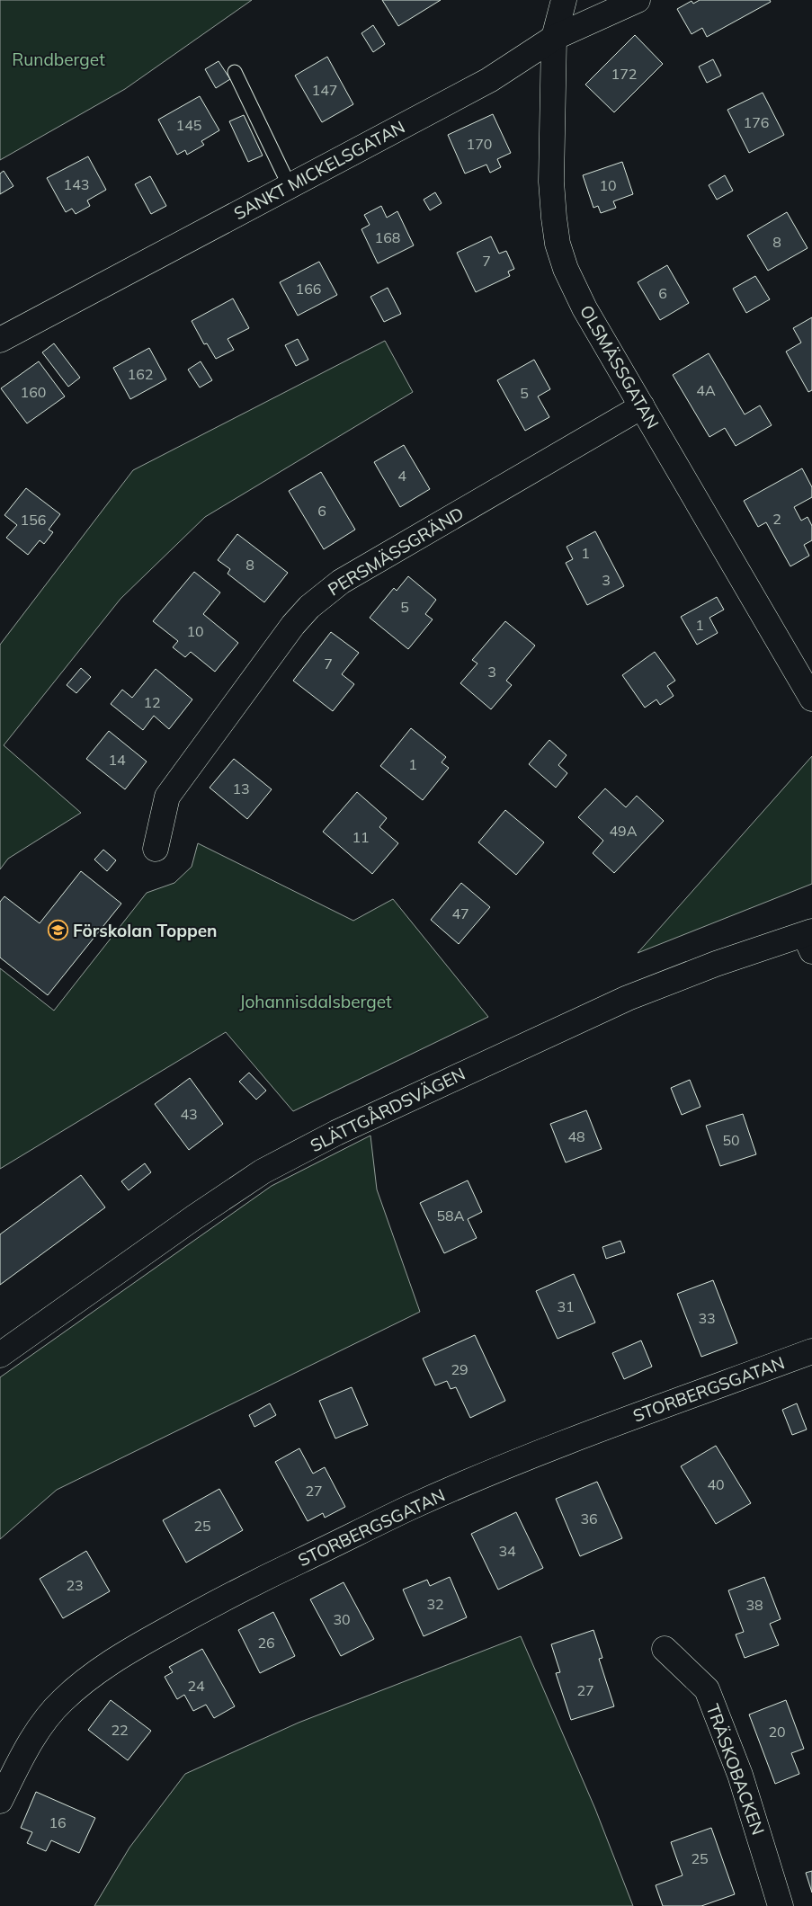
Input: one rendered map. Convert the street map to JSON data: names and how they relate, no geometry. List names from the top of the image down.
{
  "streets": {
    "street": [
      "SANKT MICKELSGATAN",
      "OLSMÄSSGATAN",
      "PERSMÄSSGRÄND",
      "SLÄTTGÅRDSVÄGEN",
      "STORBERGSGATAN",
      "TRÄSKOBACKEN"
    ]
  },
  "crossings": [
    ["SANKT MICKELSGATAN", "OLSMÄSSGATAN"],
    ["OLSMÄSSGATAN", "PERSMÄSSGRÄND"]
  ],
  "parks": ["Rundberget", "Johannisdalsberget"],
  "places": {
    "school or university": ["Förskolan Toppen"]
  },
  "house_numbers": [
    "172",
    "147",
    "176",
    "145",
    "170",
    "143",
    "10",
    "168",
    "8",
    "7",
    "166",
    "6",
    "162",
    "4A",
    "160",
    "5",
    "4",
    "6",
    "2",
    "156",
    "1",
    "8",
    "3",
    "5",
    "1",
    "10",
    "7",
    "3",
    "12",
    "14",
    "1",
    "13",
    "49A",
    "11",
    "47",
    "43",
    "48",
    "50",
    "58A",
    "31",
    "33",
    "29",
    "40",
    "27",
    "36",
    "25",
    "34",
    "23",
    "32",
    "38",
    "30",
    "26",
    "24",
    "27",
    "22",
    "20",
    "16",
    "25"
  ]
}
